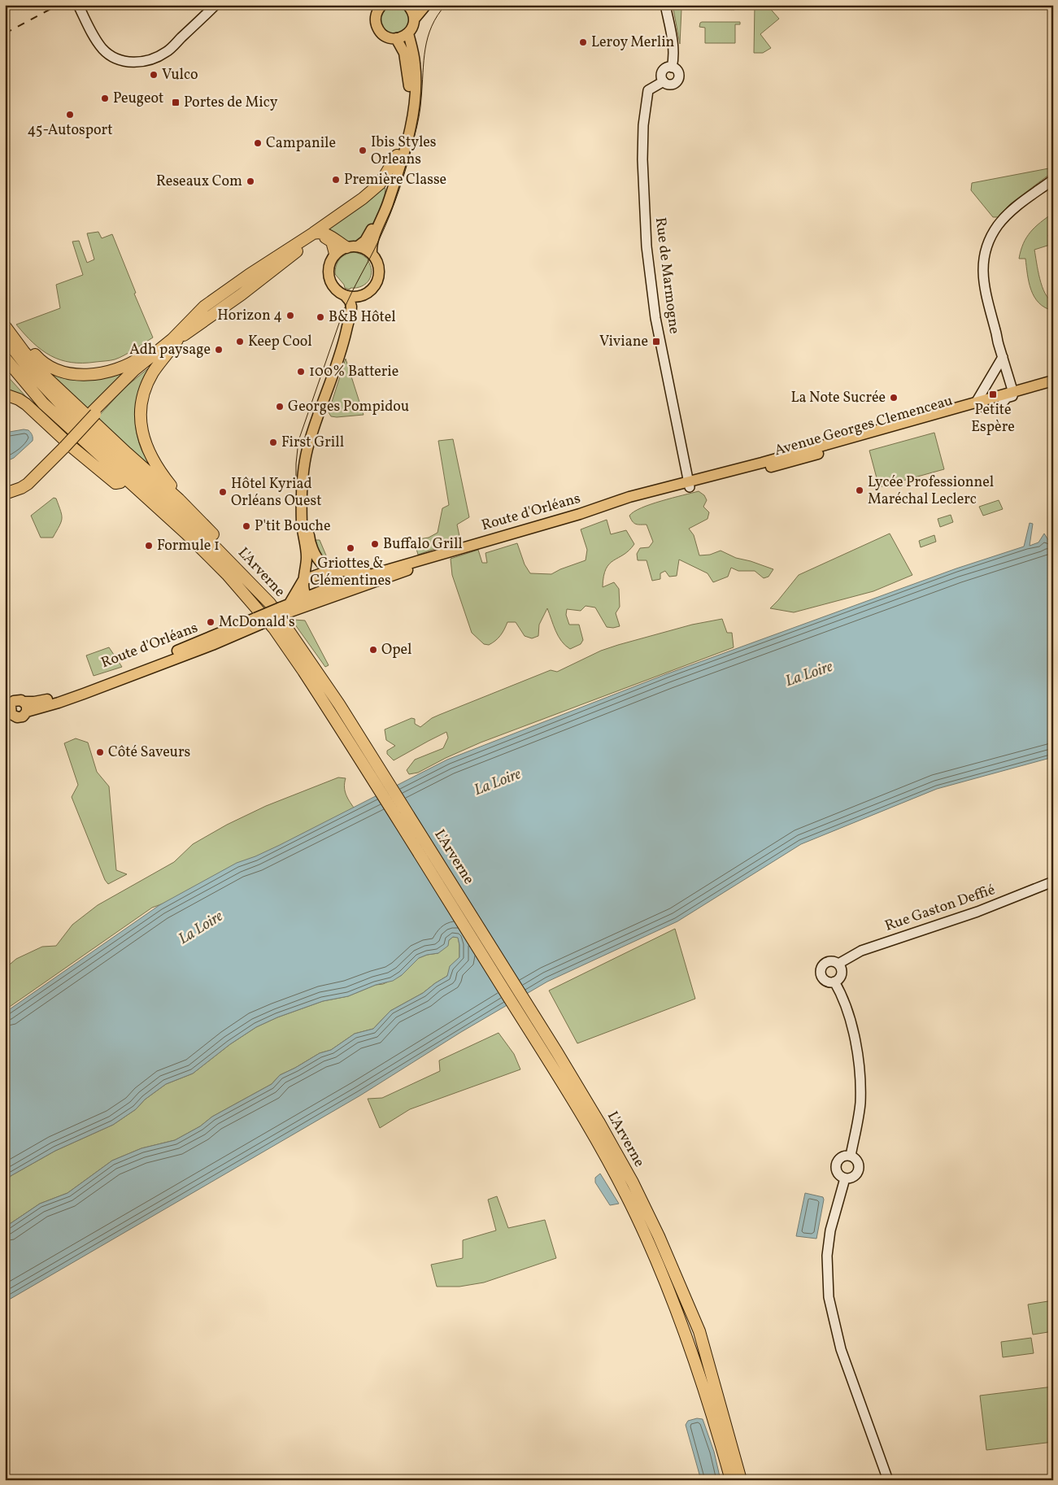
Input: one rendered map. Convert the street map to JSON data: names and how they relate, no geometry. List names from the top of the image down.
{
  "streets": {
    "highway": ["L'Arverne"],
    "main road": ["Avenue Georges Clemenceau", "Route d'Orléans"],
    "street": ["Rue de Marmogne", "Rue Gaston Deffié"]
  },
  "crossings": [
    ["Rue de Marmogne", "Avenue Georges Clemenceau"],
    ["Rue de Marmogne", "Route d'Orléans"],
    ["Avenue Georges Clemenceau", "Route d'Orléans"]
  ],
  "water": ["La Loire"],
  "places": {
    "other": [
      "Leroy Merlin",
      "Vulco",
      "Peugeot",
      "45-Autosport",
      "Campanile",
      "Ibis Styles Orleans",
      "Première Classe",
      "Reseaux Com",
      "Horizon 4",
      "B&B Hôtel",
      "Keep Cool",
      "Adh paysage",
      "100% Batterie",
      "La Note Sucrée",
      "Georges Pompidou",
      "First Grill",
      "Lycée Professionnel Maréchal Leclerc",
      "Hôtel Kyriad Orléans Ouest",
      "P'tit Bouche",
      "Buffalo Grill",
      "Formule 1",
      "Griottes & Clémentines",
      "McDonald's",
      "Opel",
      "Côté Saveurs"
    ],
    "transit": ["Portes de Micy", "Viviane", "Petite Espère"]
  }
}
